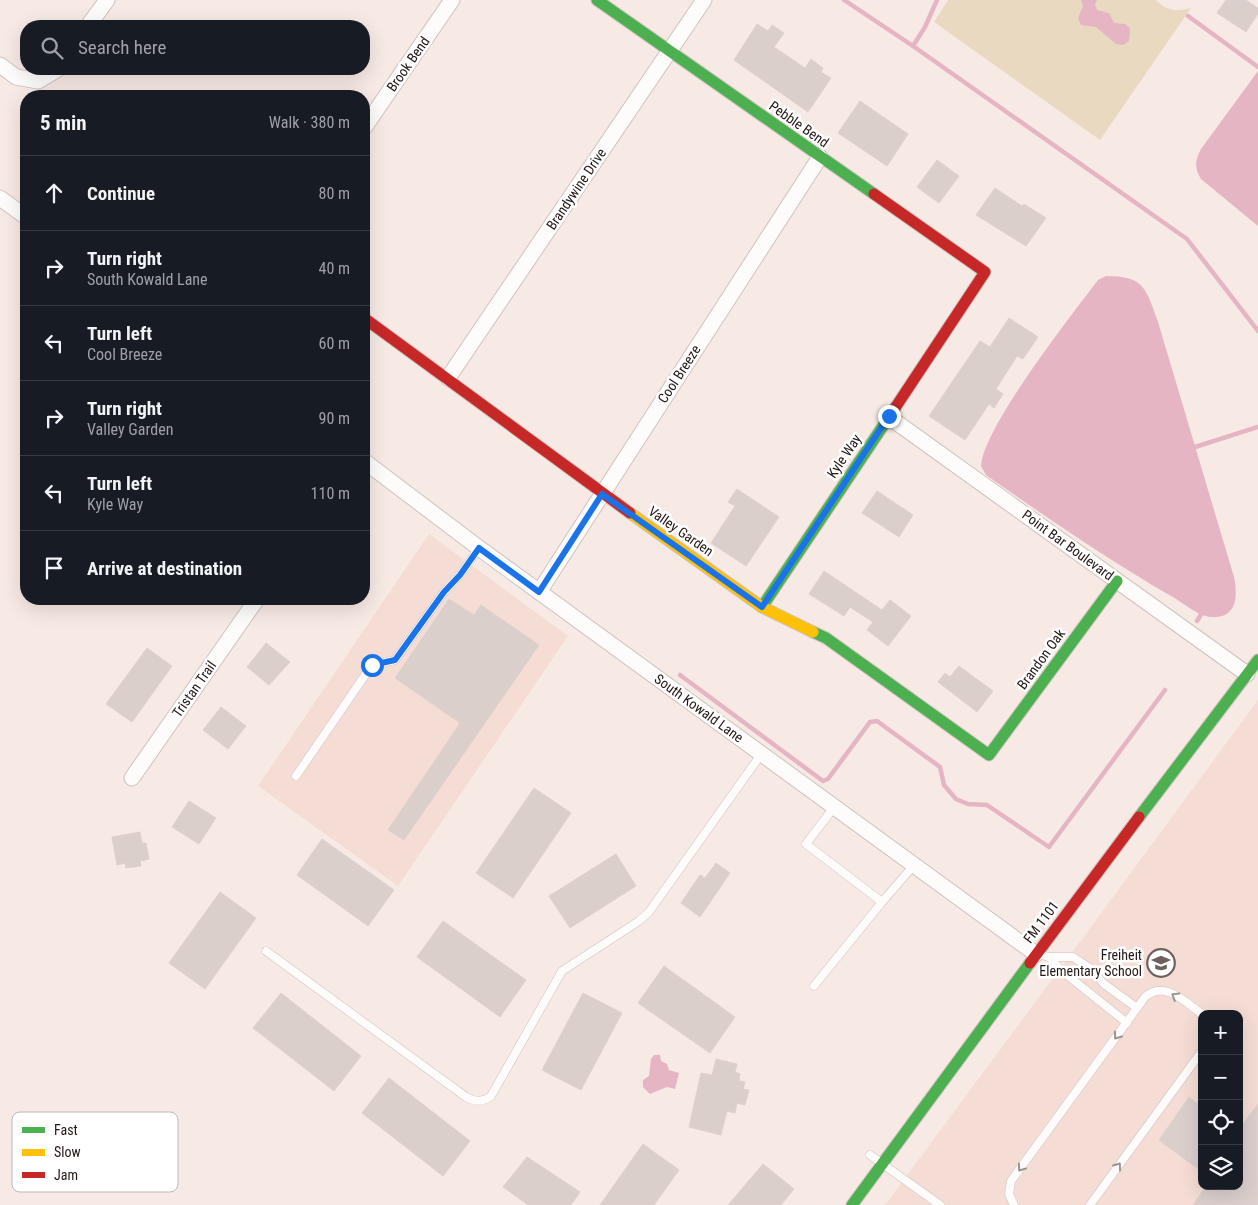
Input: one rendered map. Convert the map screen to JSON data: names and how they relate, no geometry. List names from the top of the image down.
{
  "streets": {
    "street": [
      "Brook Bend",
      "Pebble Bend",
      "Brandywine Drive",
      "Cool Breeze",
      "Kyle Way",
      "Valley Garden",
      "Point Bar Boulevard",
      "Brandon Oak",
      "Tristan Trail",
      "South Kowald Lane",
      "FM 1101"
    ]
  },
  "crossings": [
    ["Pebble Bend", "Brandywine Drive"],
    ["Pebble Bend", "Cool Breeze"],
    ["Pebble Bend", "Kyle Way"],
    ["Brandywine Drive", "Valley Garden"],
    ["Cool Breeze", "Valley Garden"],
    ["Cool Breeze", "South Kowald Lane"],
    ["Kyle Way", "Valley Garden"],
    ["Kyle Way", "Point Bar Boulevard"],
    ["Valley Garden", "Brandon Oak"],
    ["Point Bar Boulevard", "Brandon Oak"],
    ["Point Bar Boulevard", "FM 1101"],
    ["South Kowald Lane", "FM 1101"]
  ],
  "places": {
    "school or university": ["Freiheit Elementary School"]
  },
  "legend": ["Fast", "Slow", "Jam"],
  "page": {
    "search": "Search here",
    "heading": ["5 min", "Walk · 380 m"],
    "list": [
      ["Continue", "80 m"],
      ["Turn right", "South Kowald Lane", "40 m"],
      ["Turn left", "Cool Breeze", "60 m"],
      ["Turn right", "Valley Garden", "90 m"],
      ["Turn left", "Kyle Way", "110 m"],
      "Arrive at destination"
    ],
    "map_buttons": ["+", "−"]
  }
}
